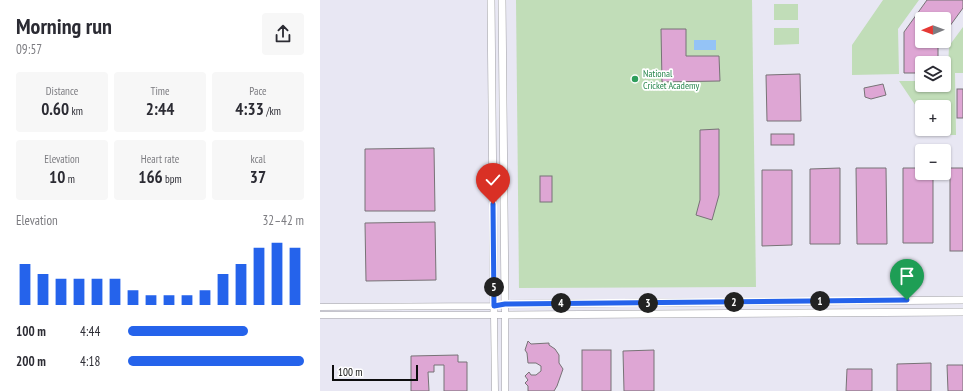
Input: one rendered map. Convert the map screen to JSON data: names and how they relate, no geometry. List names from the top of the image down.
{
  "places": ["National Cricket Academy"],
  "scale_bar": "100 m",
  "north": "left",
  "page": {
    "heading": ["Morning run", "09:57"],
    "map_buttons": ["+", "−"],
    "stats": [
      ["Distance", "0.60 km"],
      ["Time", "2:44"],
      ["Pace", "4:33 /km"],
      ["Elevation", "10 m"],
      ["Heart rate", "166 bpm"],
      ["kcal", "37"]
    ],
    "chart": ["Elevation", "32–42 m"],
    "pins": [
      "5",
      "1",
      "2",
      "3",
      "4"
    ],
    "list": [
      {
        "name": "100 m",
        "note": "4:44"
      },
      {
        "name": "200 m",
        "note": "4:18"
      }
    ],
    "scale": "100 m"
  }
}
